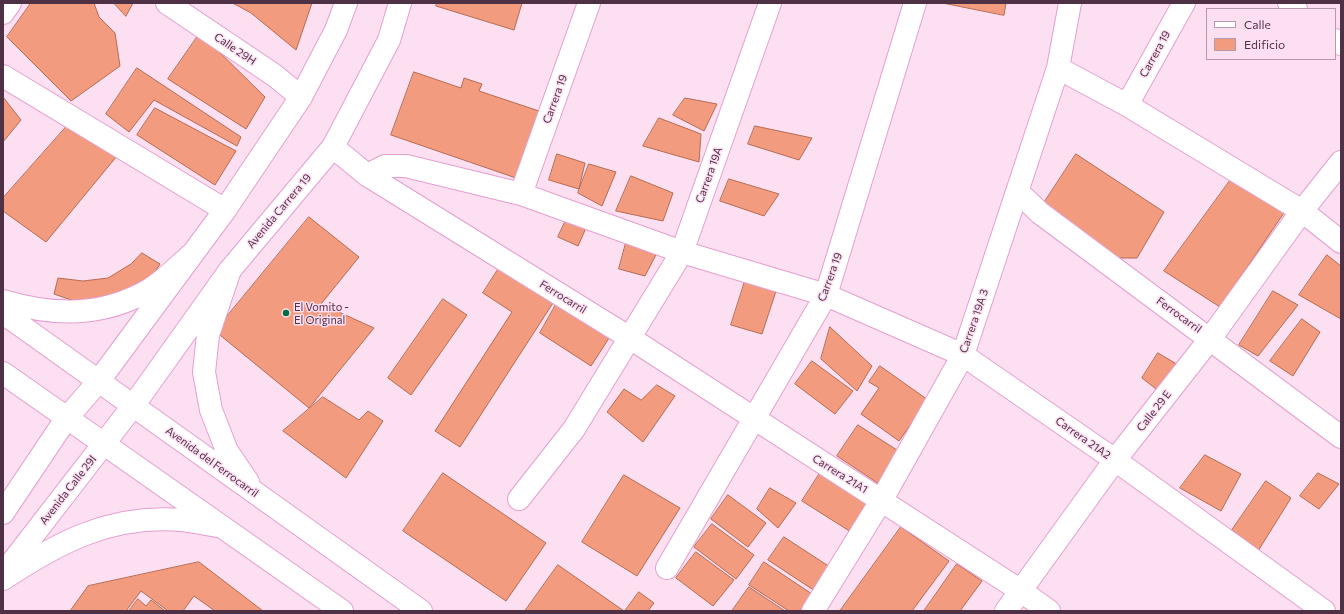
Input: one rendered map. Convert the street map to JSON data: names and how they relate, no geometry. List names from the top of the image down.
{
  "streets": {
    "street": [
      "Calle 29H",
      "Carrera 19",
      "Carrera 19A",
      "Avenida Carrera 19",
      "Ferrocarril",
      "Carrera 19A 3",
      "Calle 29 E",
      "Carrera 21A2",
      "Avenida del Ferrocarril",
      "Carrera 21A1",
      "Avenida Calle 29I"
    ]
  },
  "crossings": [
    ["Carrera 19", "Carrera 21A2"],
    ["Carrera 19", "Carrera 21A1"],
    ["Carrera 19A", "Ferrocarril"],
    ["Carrera 19A", "Carrera 21A2"],
    ["Carrera 19A", "Carrera 21A1"],
    ["Avenida Carrera 19", "Ferrocarril"],
    ["Avenida Carrera 19", "Avenida del Ferrocarril"],
    ["Avenida Carrera 19", "Avenida Calle 29I"],
    ["Ferrocarril", "Carrera 19A 3"],
    ["Ferrocarril", "Calle 29 E"],
    ["Ferrocarril", "Carrera 21A2"],
    ["Ferrocarril", "Carrera 21A1"],
    ["Carrera 19A 3", "Carrera 21A2"],
    ["Carrera 19A 3", "Carrera 21A1"],
    ["Calle 29 E", "Carrera 21A2"],
    ["Calle 29 E", "Carrera 21A1"],
    ["Avenida del Ferrocarril", "Avenida Calle 29I"]
  ],
  "places": ["El Vomito - El Original"],
  "legend": ["Calle", "Edificio"]
}
